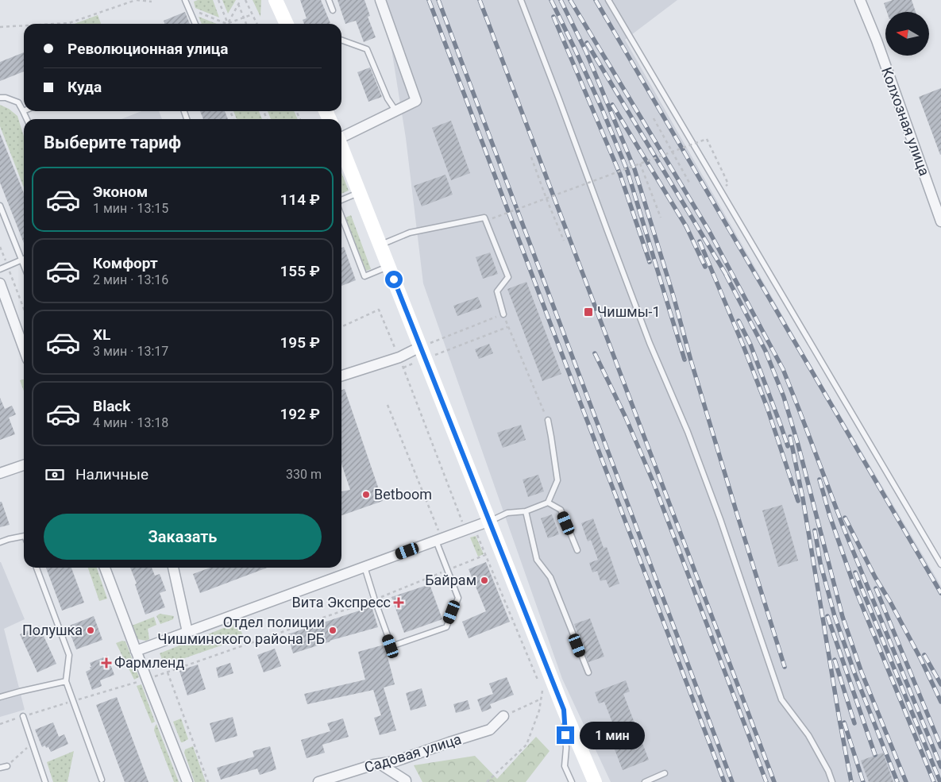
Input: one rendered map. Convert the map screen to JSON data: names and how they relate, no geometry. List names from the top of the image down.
{
  "streets": {
    "street": ["Колхозная улица", "Садовая улица"]
  },
  "places": {
    "transit": ["Чишмы-1"],
    "other": [
      "Betboom",
      "Байрам",
      "Полушка",
      "Отдел полиции Чишминского района РБ"
    ],
    "health": ["Вита Экспресс", "Фармленд"]
  },
  "north": "left",
  "page": {
    "banner": ["Революционная улица", "Куда"],
    "heading": "Выберите тариф",
    "list": [
      {
        "name": "Эконом",
        "note": "1 мин · 13:15",
        "value": "114 ₽"
      },
      {
        "name": "Комфорт",
        "note": "2 мин · 13:16",
        "value": "155 ₽"
      },
      {
        "name": "XL",
        "note": "3 мин · 13:17",
        "value": "195 ₽"
      },
      {
        "name": "Black",
        "note": "4 мин · 13:18",
        "value": "192 ₽"
      }
    ],
    "pay": ["Наличные", "330 m"],
    "buttons": "Заказать",
    "bubble": "1 мин"
  }
}
